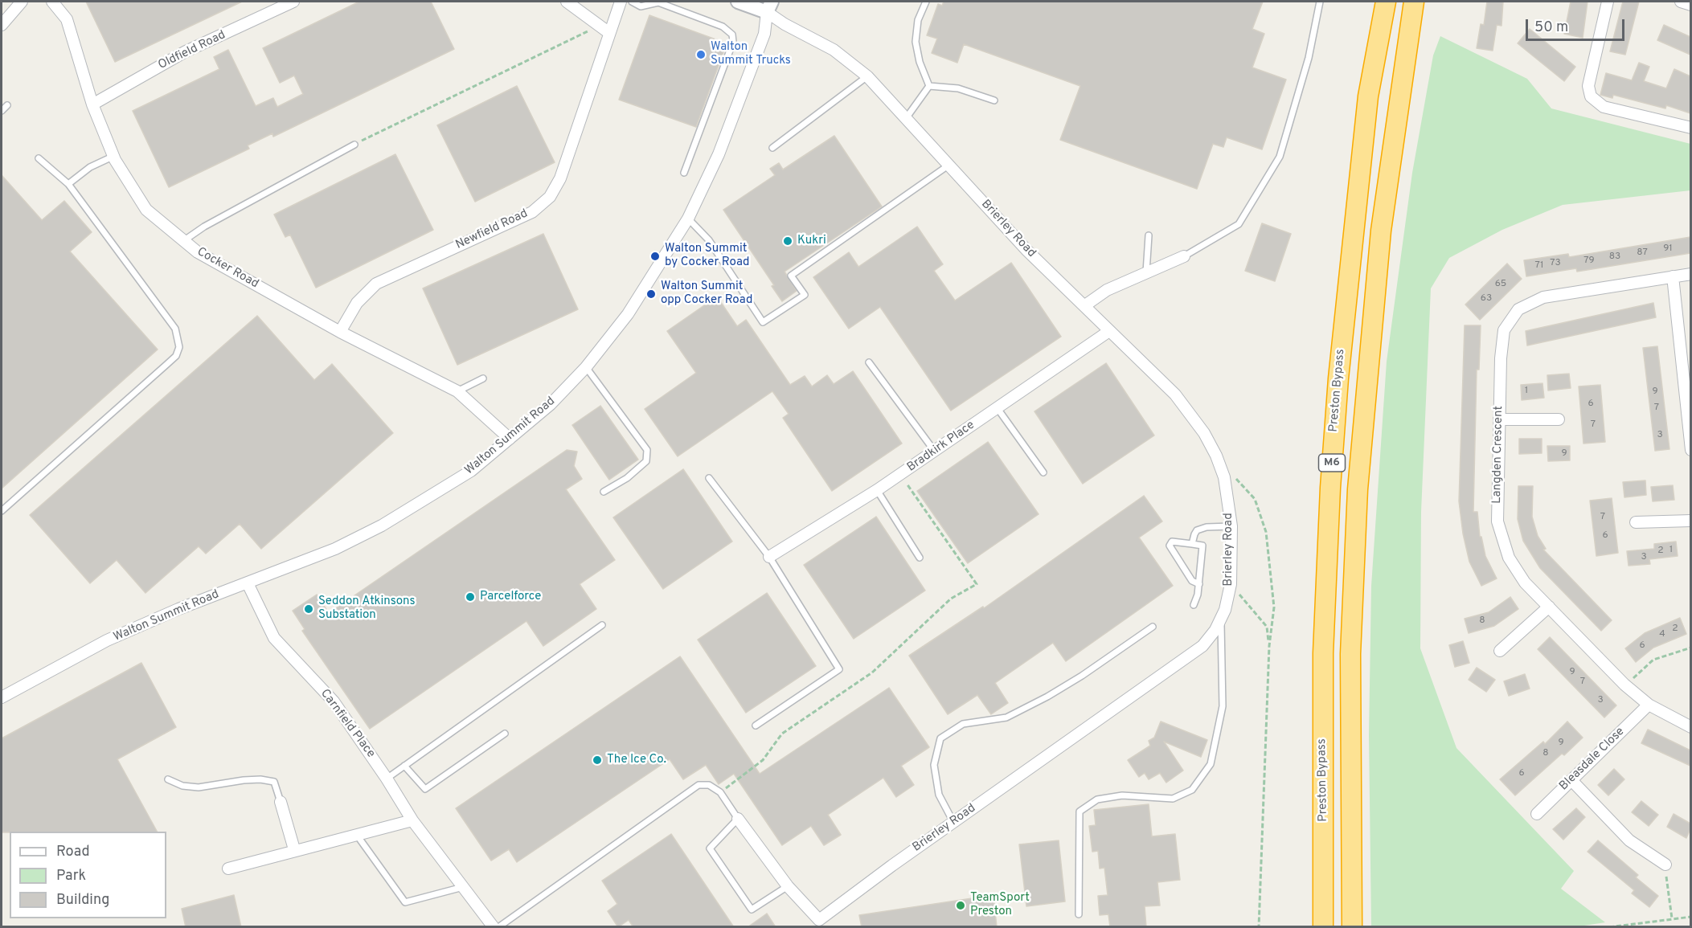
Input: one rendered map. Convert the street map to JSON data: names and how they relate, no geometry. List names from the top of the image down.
{
  "streets": {
    "highway": ["Preston Bypass", "M6"],
    "street": [
      "Oldfield Road",
      "Brierley Road",
      "Newfield Road",
      "Cocker Road",
      "Walton Summit Road",
      "Bradkirk Place",
      "Langden Crescent",
      "Carnfield Place",
      "Bleasdale Close"
    ]
  },
  "crossings": [
    ["Oldfield Road", "Cocker Road"],
    ["Brierley Road", "Walton Summit Road"],
    ["Brierley Road", "Bradkirk Place"],
    ["Newfield Road", "Cocker Road"],
    ["Cocker Road", "Walton Summit Road"],
    ["Walton Summit Road", "Carnfield Place"],
    ["Langden Crescent", "Bleasdale Close"]
  ],
  "places": [
    "Walton Summit Trucks",
    "Kukri",
    "Walton Summit by Cocker Road",
    "Walton Summit opp Cocker Road",
    "Parcelforce",
    "Seddon Atkinsons Substation",
    "The Ice Co.",
    "TeamSport Preston"
  ],
  "house_numbers": [
    "91",
    "87",
    "83",
    "79",
    "73",
    "71",
    "65",
    "63",
    "1",
    "9",
    "6",
    "7",
    "7",
    "3",
    "9",
    "7",
    "6",
    "1",
    "2",
    "3",
    "8",
    "2",
    "4",
    "6",
    "9",
    "7",
    "3",
    "9",
    "8",
    "6"
  ],
  "legend": ["Road", "Park", "Building"],
  "scale_bar": "50 m"
}
